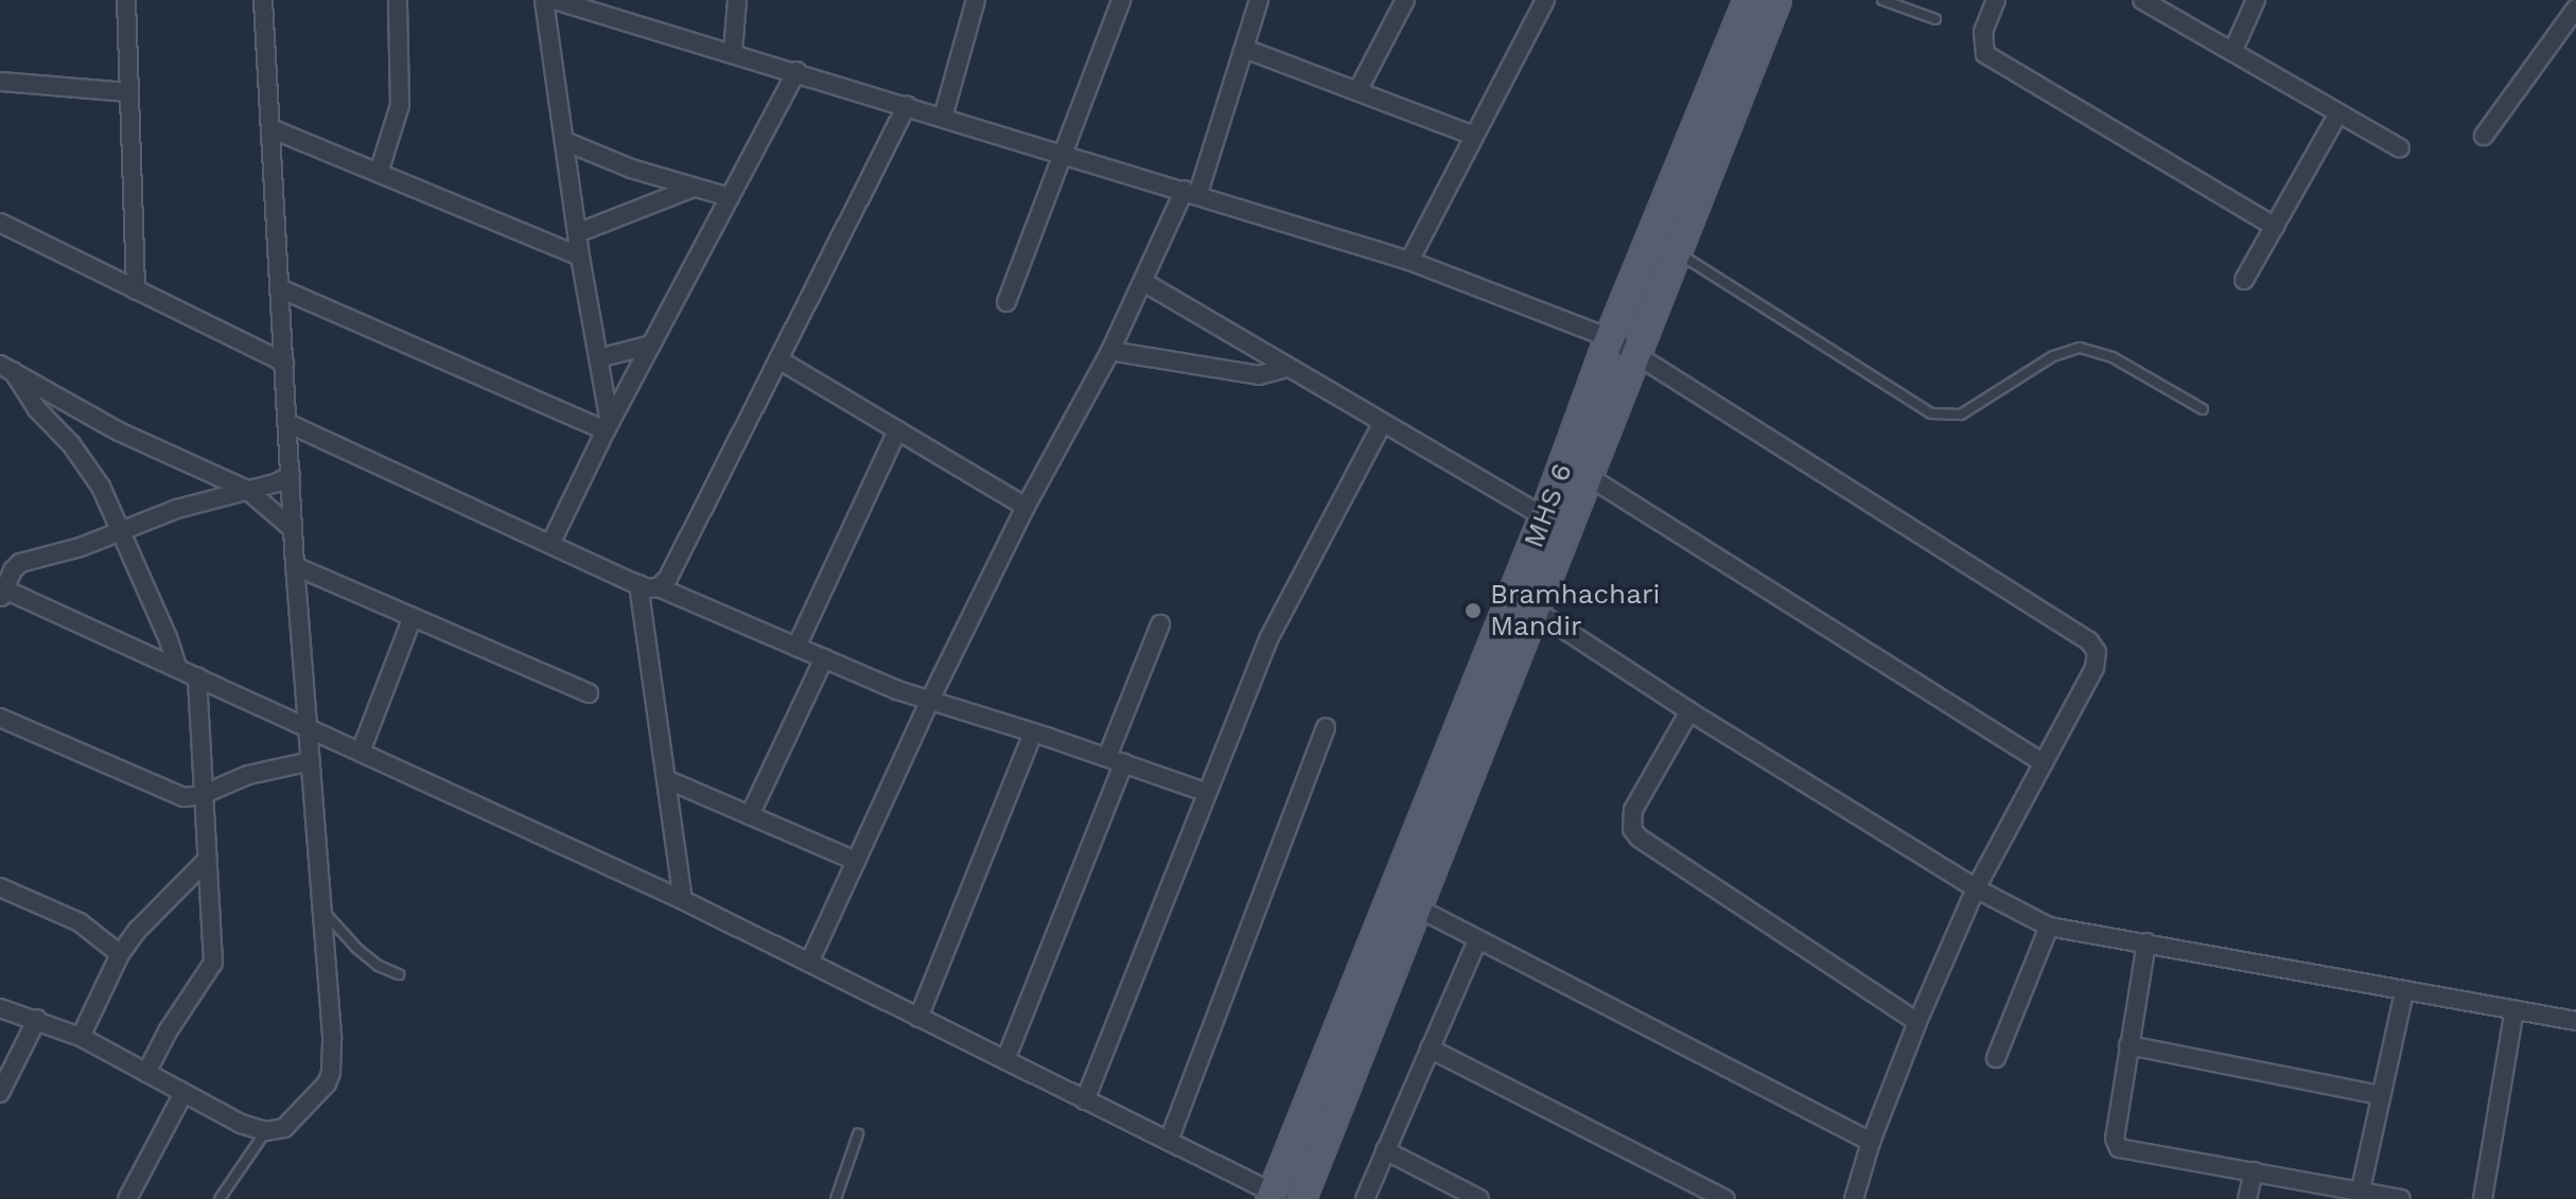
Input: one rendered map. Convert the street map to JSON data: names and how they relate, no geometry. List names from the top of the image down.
{
  "streets": {
    "main road": ["MHS 6"]
  },
  "places": ["Bramhachari Mandir"]
}
